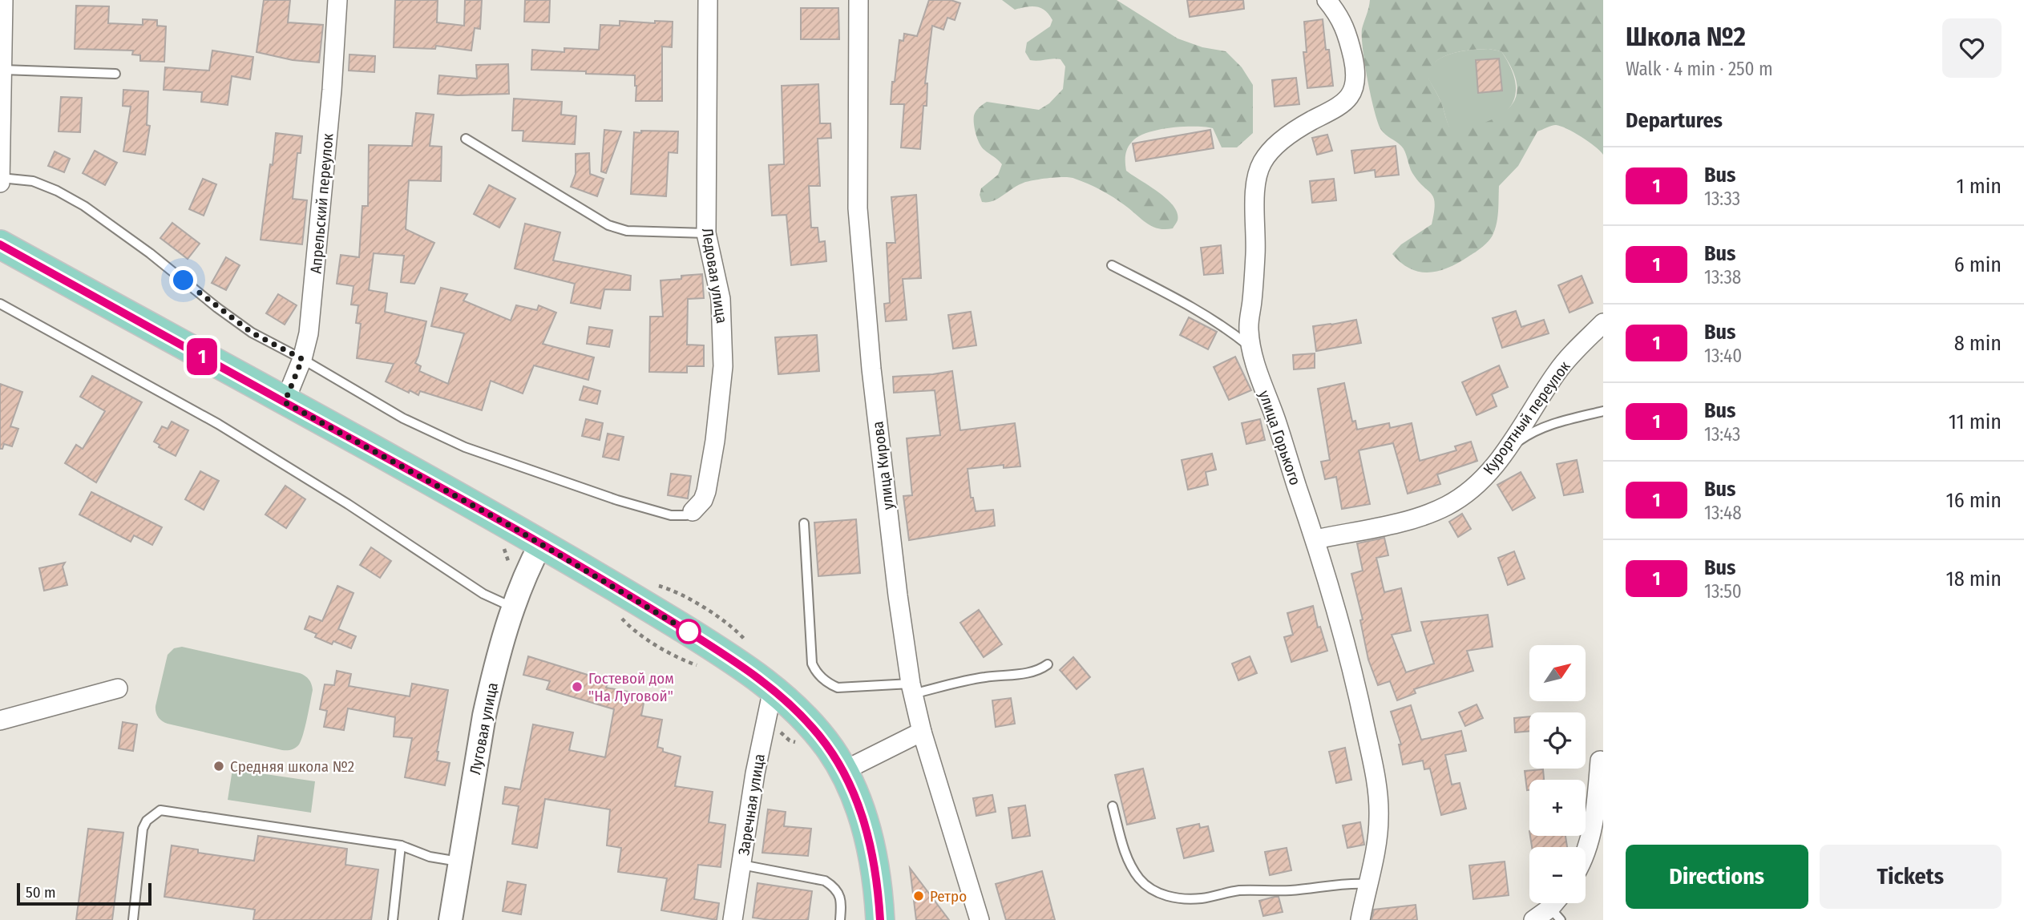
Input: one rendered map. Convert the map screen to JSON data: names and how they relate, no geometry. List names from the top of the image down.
{
  "streets": {
    "street": [
      "Апрельский переулок",
      "Ледовая улица",
      "Курортный переулок",
      "улица Горького",
      "улица Кирова",
      "Луговая улица",
      "Заречная улица"
    ]
  },
  "crossings": [
    ["Курортный переулок", "улица Горького"]
  ],
  "places": ["Гостевой дом \"На Луговой\"", "Средняя школа №2", "Ретро"],
  "lines": ["bus line 1"],
  "scale_bar": "50 m",
  "north": "top right",
  "page": {
    "on_map": "1",
    "heading": [
      ["Школа №2", "Walk · 4 min · 250 m"],
      "Departures"
    ],
    "list": [
      {
        "mark": "1",
        "name": "Bus",
        "note": "13:33",
        "value": "1 min"
      },
      {
        "mark": "1",
        "name": "Bus",
        "note": "13:38",
        "value": "6 min"
      },
      {
        "mark": "1",
        "name": "Bus",
        "note": "13:40",
        "value": "8 min"
      },
      {
        "mark": "1",
        "name": "Bus",
        "note": "13:43",
        "value": "11 min"
      },
      {
        "mark": "1",
        "name": "Bus",
        "note": "13:48",
        "value": "16 min"
      },
      {
        "mark": "1",
        "name": "Bus",
        "note": "13:50",
        "value": "18 min"
      }
    ],
    "map_buttons": ["+", "−"],
    "buttons": ["Directions", "Tickets"],
    "scale": "50 m"
  }
}
